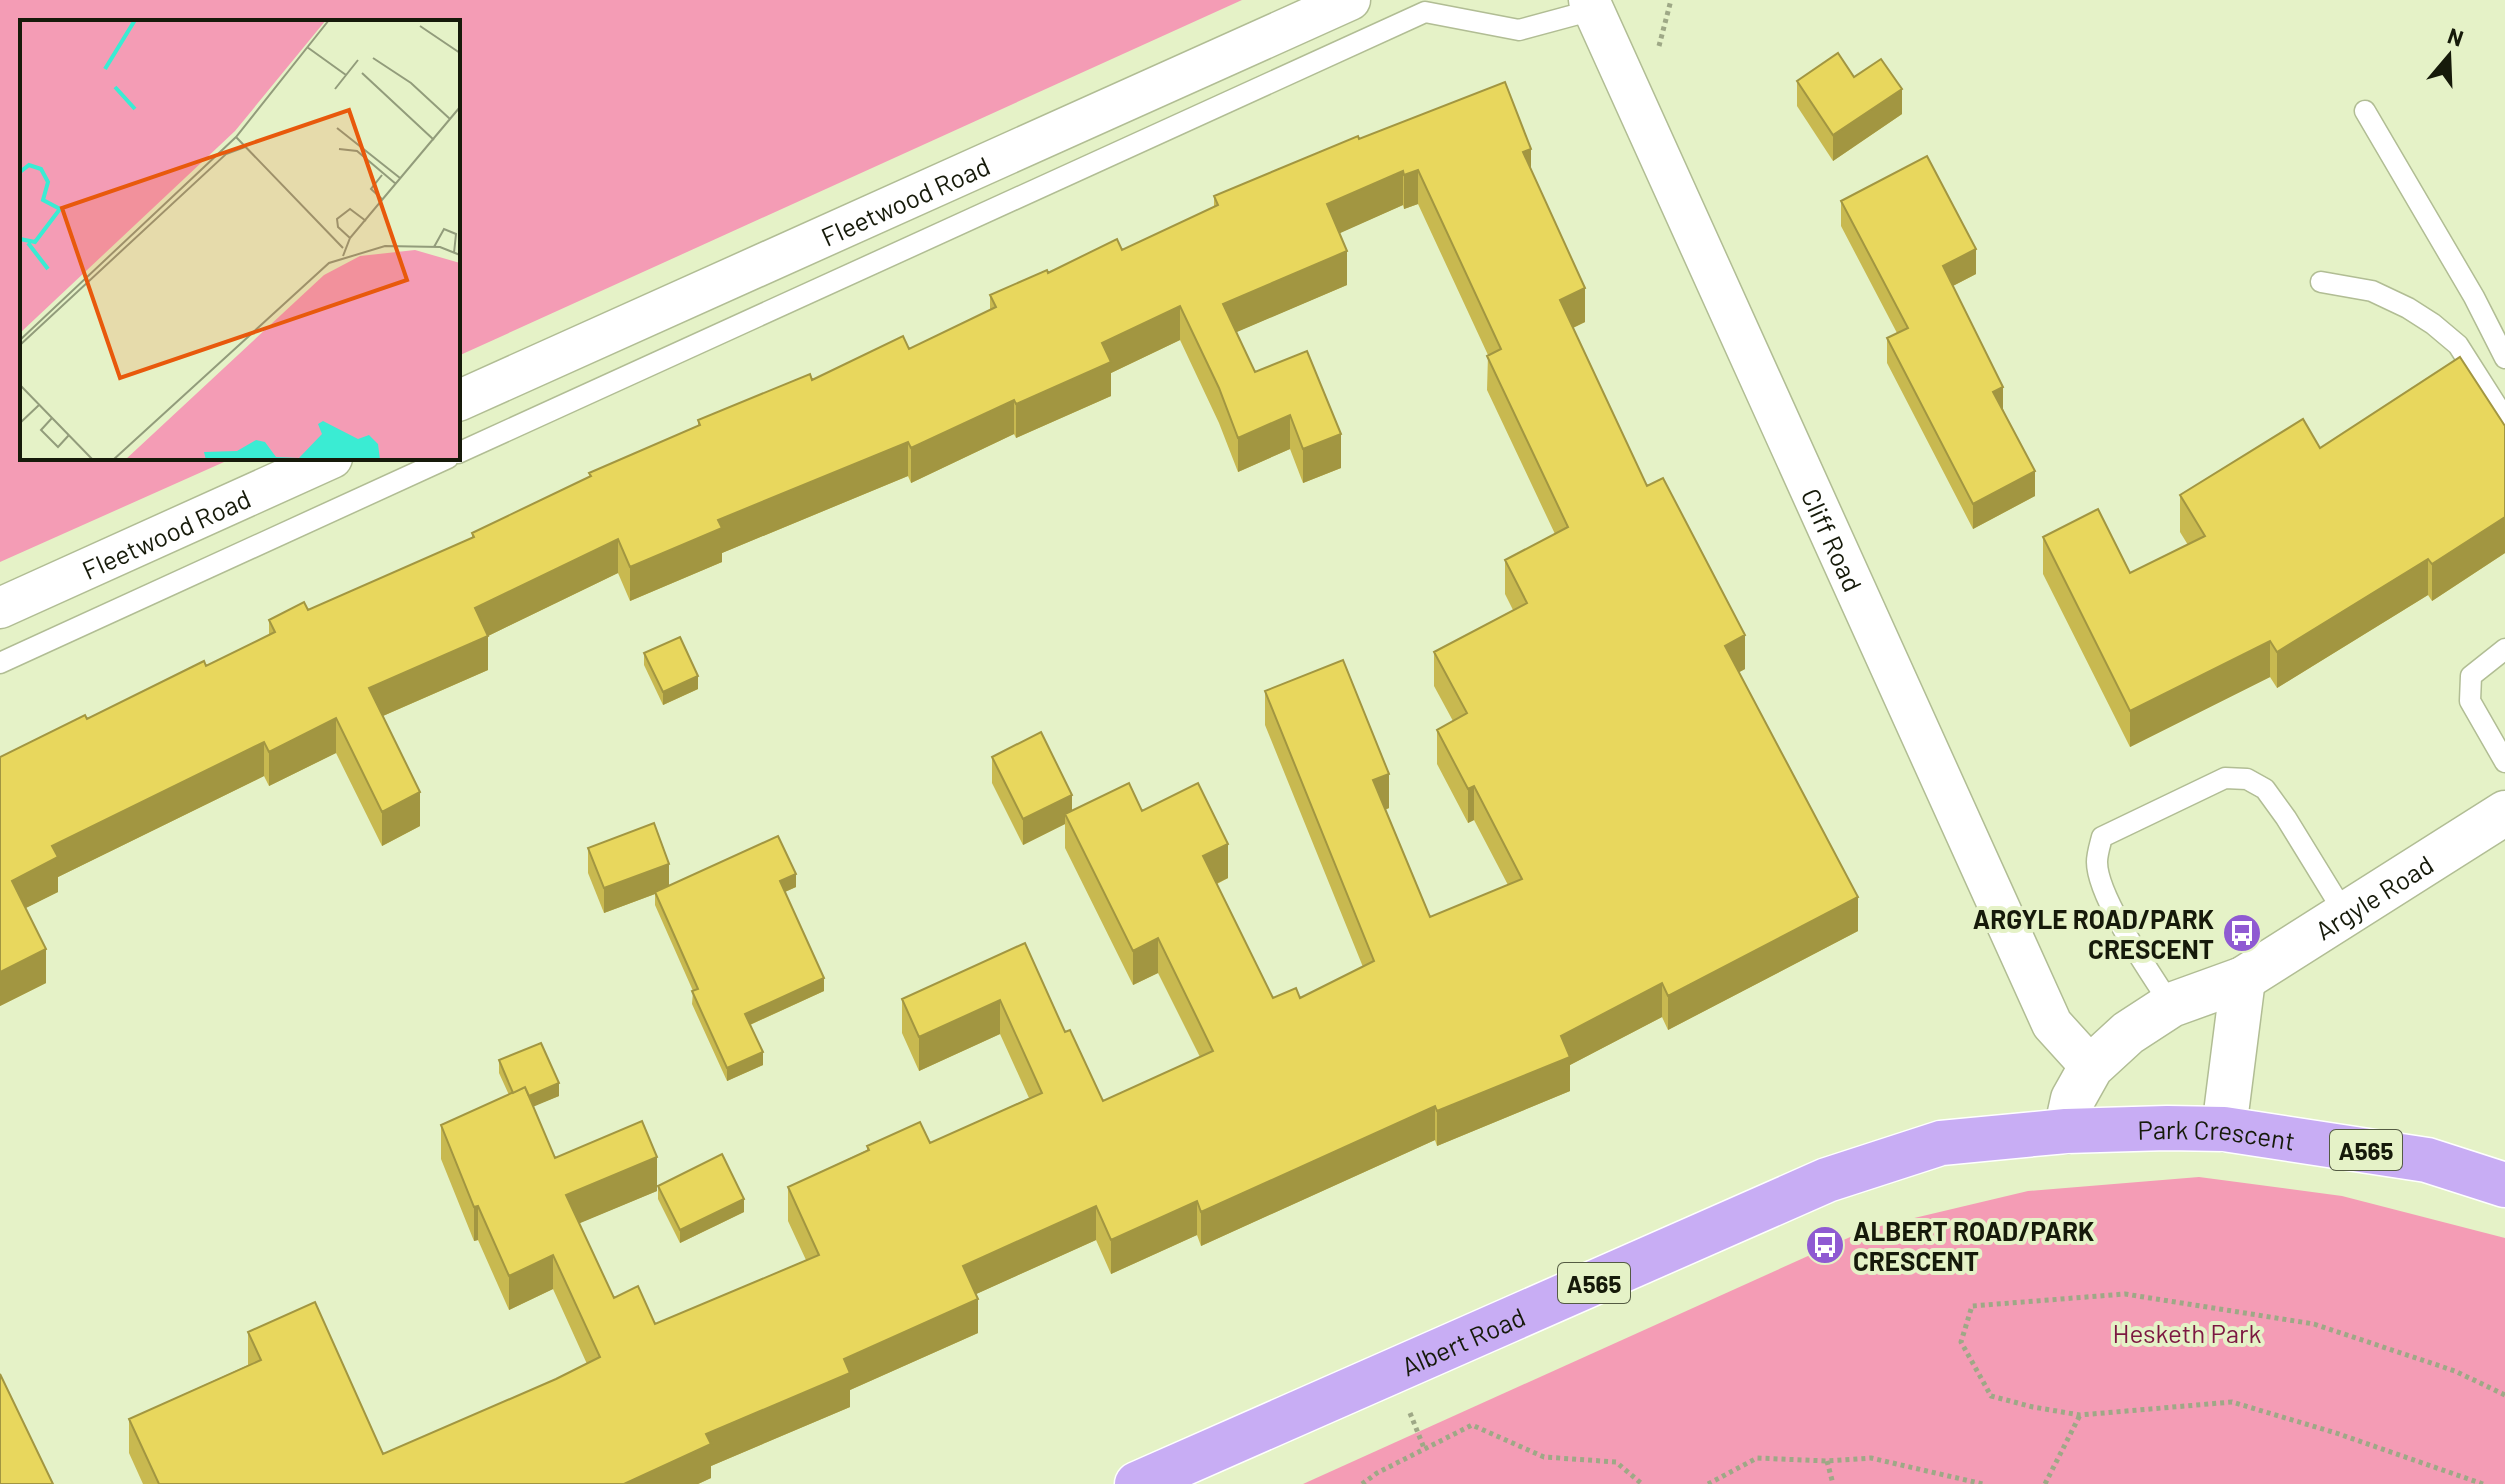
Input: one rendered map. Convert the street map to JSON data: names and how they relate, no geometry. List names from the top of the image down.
{
  "streets": {
    "highway": ["Park Crescent", "A565", "Albert Road"],
    "street": ["Fleetwood Road", "Cliff Road", "Argyle Road"]
  },
  "crossings": [
    ["Cliff Road", "Argyle Road"],
    ["Argyle Road", "Park Crescent"],
    ["Argyle Road", "Albert Road"],
    ["Park Crescent", "Albert Road"]
  ],
  "parks": ["Hesketh Park"],
  "places": {
    "bus stop": ["ARGYLE ROAD/PARK CRESCENT", "ALBERT ROAD/PARK CRESCENT"]
  },
  "north": "top"
}
